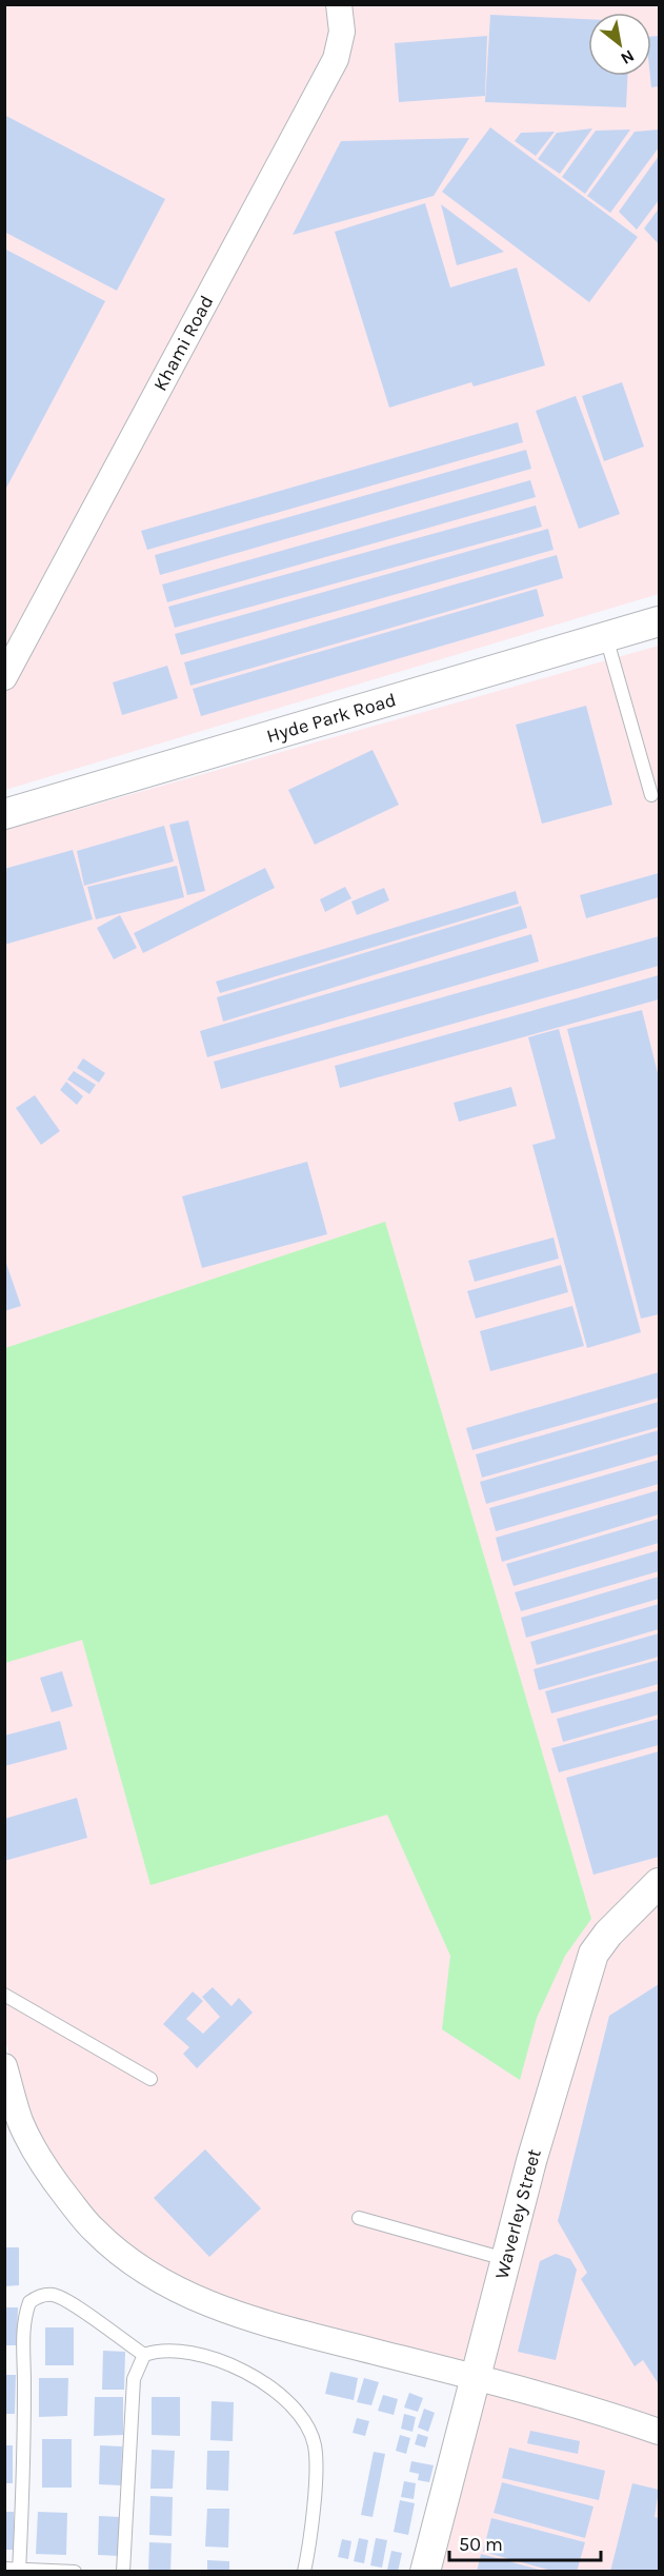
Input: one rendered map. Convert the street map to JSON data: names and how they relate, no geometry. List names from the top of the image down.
{
  "streets": {
    "street": ["Khami Road", "Hyde Park Road", "Waverley Street"]
  },
  "scale_bar": "50 m",
  "north": "bottom right"
}
